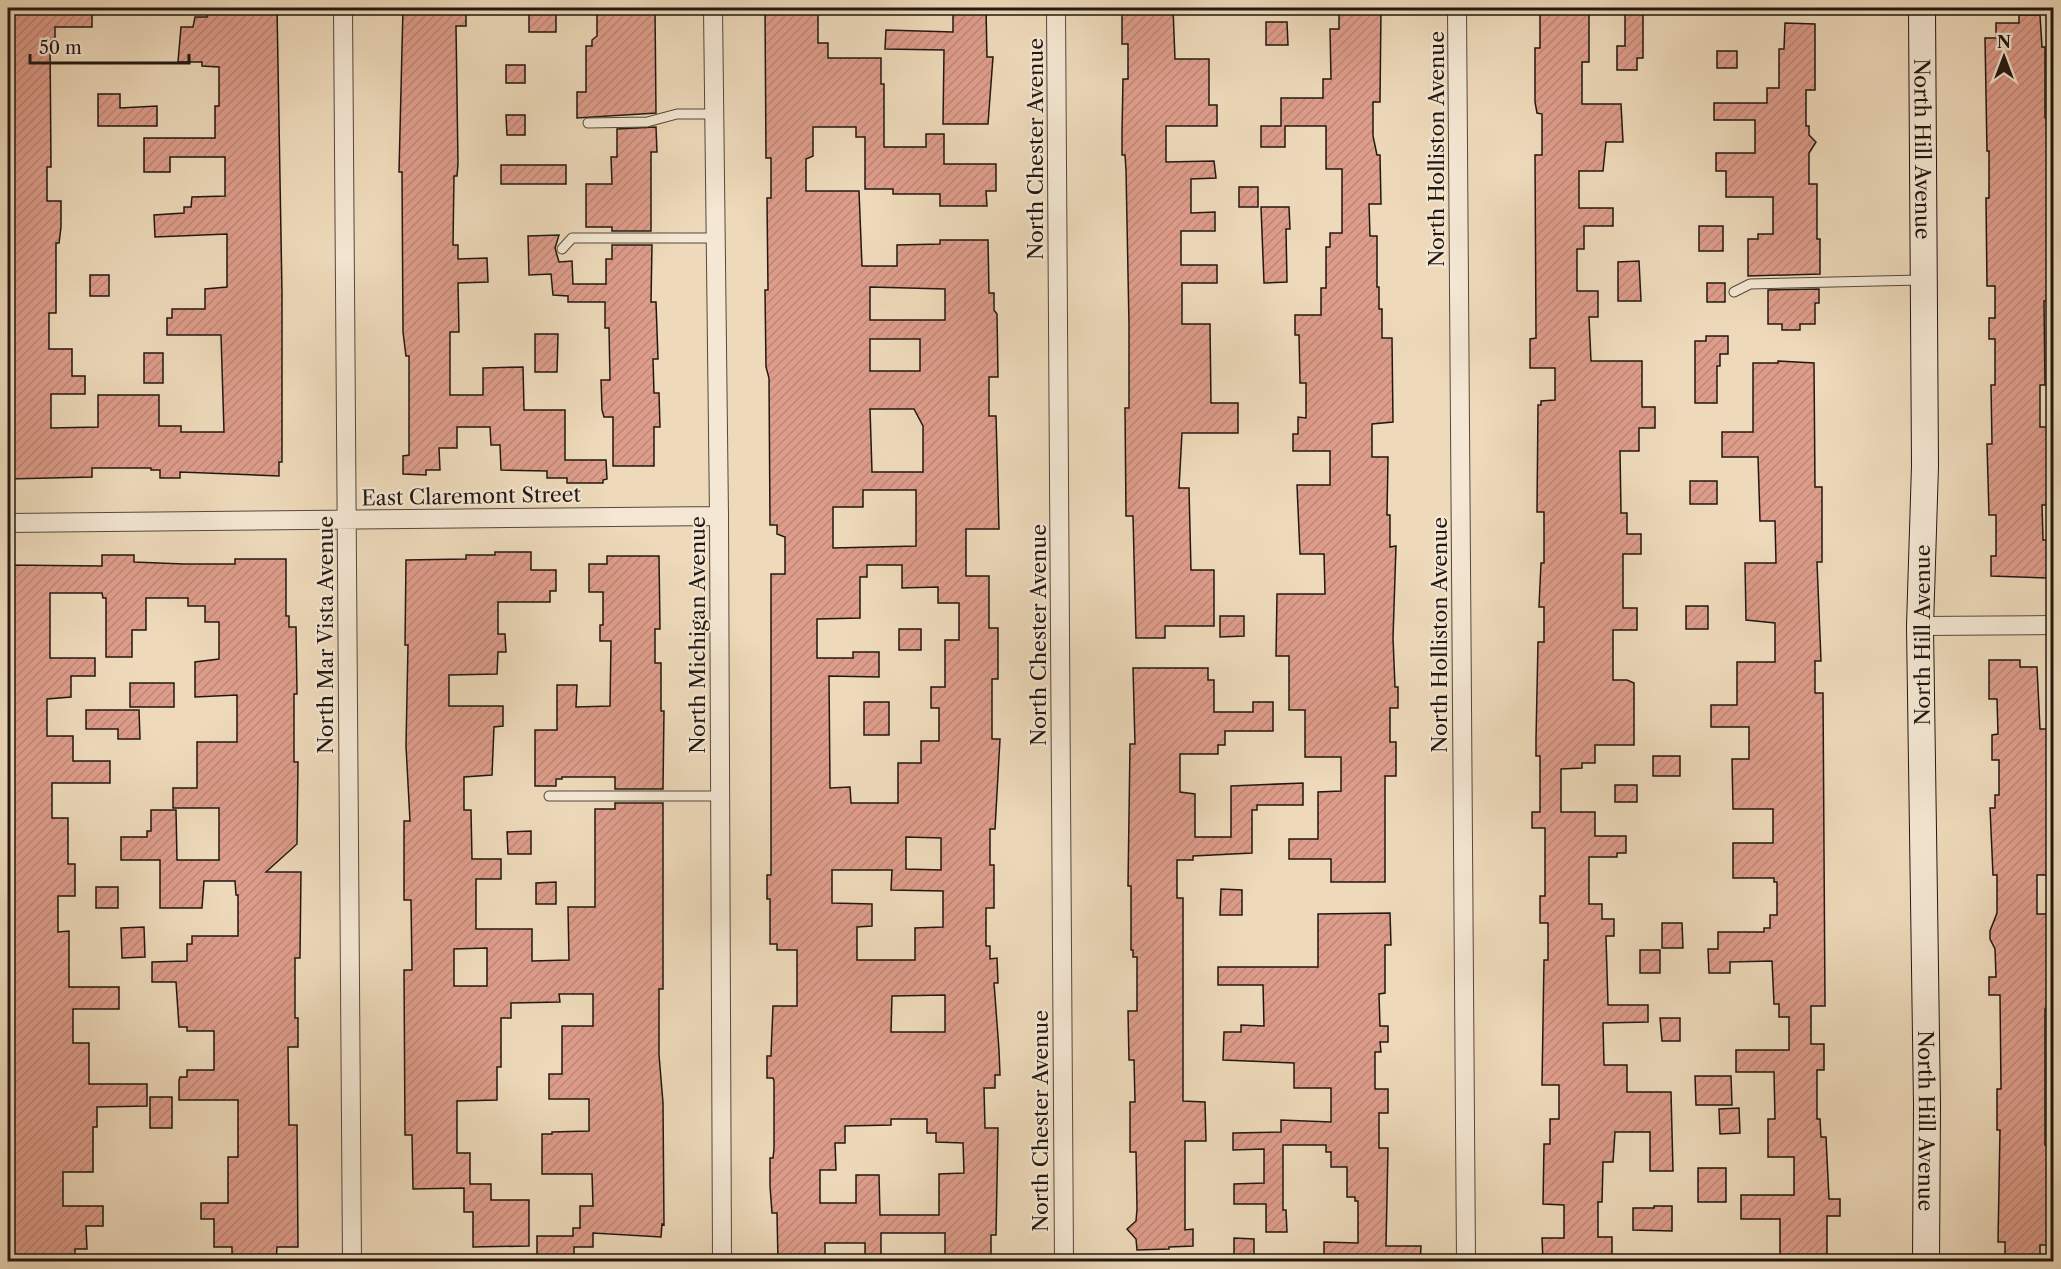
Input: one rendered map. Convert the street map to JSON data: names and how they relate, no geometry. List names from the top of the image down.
{
  "streets": {
    "street": [
      "North Chester Avenue",
      "North Holliston Avenue",
      "North Hill Avenue",
      "East Claremont Street",
      "North Mar Vista Avenue",
      "North Michigan Avenue"
    ]
  },
  "crossings": [
    ["East Claremont Street", "North Mar Vista Avenue"],
    ["East Claremont Street", "North Michigan Avenue"]
  ],
  "scale_bar": "50 m",
  "north": "top"
}
